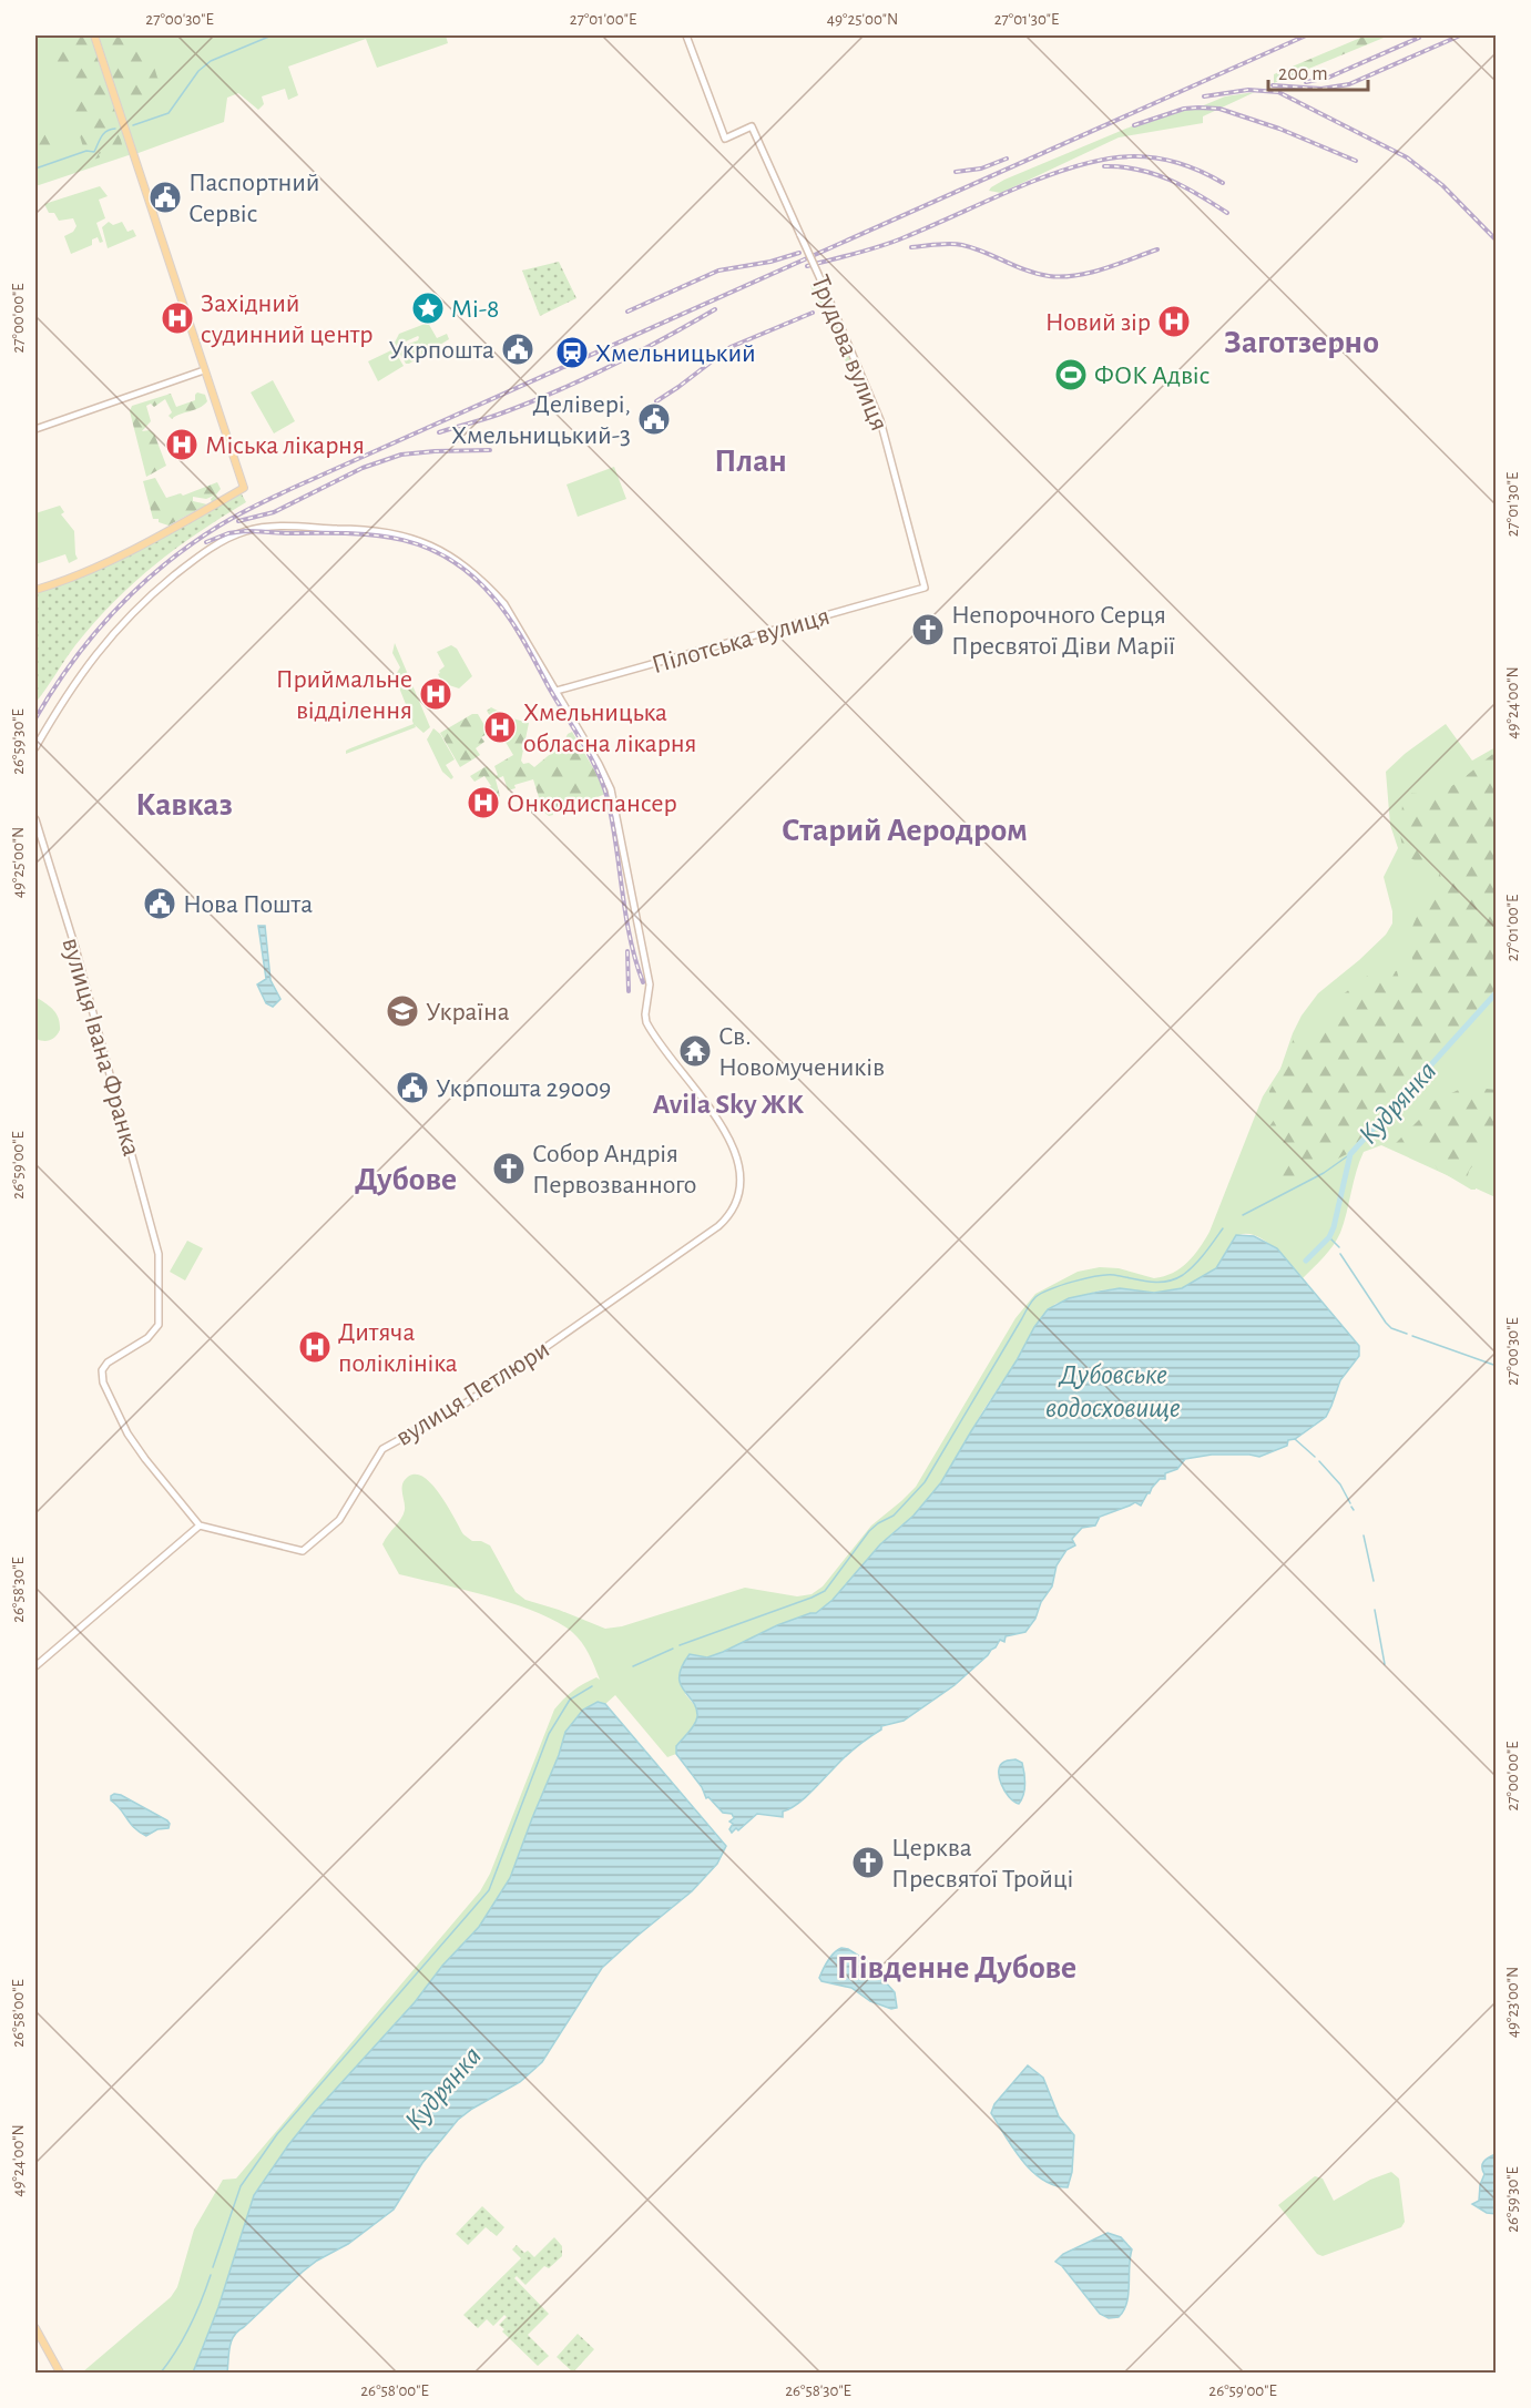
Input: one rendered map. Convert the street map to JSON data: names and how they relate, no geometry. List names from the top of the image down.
{
  "streets": {
    "main road": [
      "Трудова вулиця",
      "Пілотська вулиця",
      "вулиця Івана Франка",
      "вулиця Петлюри"
    ]
  },
  "crossings": [
    ["Трудова вулиця", "Пілотська вулиця"],
    ["Пілотська вулиця", "вулиця Петлюри"],
    ["вулиця Івана Франка", "вулиця Петлюри"]
  ],
  "districts": [
    "Заготзерно",
    "План",
    "Кавказ",
    "Старий Аеродром",
    "Avila Sky ЖК",
    "Дубове",
    "Південне Дубове"
  ],
  "water": ["Кудрянка", "Дубовське водосховище"],
  "places": {
    "public building": [
      "Паспортний Сервіс",
      "Укрпошта",
      "Делівері, Хмельницький-3",
      "Нова Пошта",
      "Укрпошта 29009"
    ],
    "place": ["Mi-8"],
    "hospital": [
      "Західний судинний центр",
      "Новий зір",
      "Міська лікарня",
      "Приймальне відділення",
      "Хмельницька обласна лікарня",
      "Онкодиспансер",
      "Дитяча поліклініка"
    ],
    "station": ["Хмельницький"],
    "sports": ["ФОК Адвіс"],
    "church": ["Непорочного Серця Пресвятої Діви Марії", "Собор Андрія Первозванного", "Церква Пресвятої Тройці"],
    "school or university": ["Україна"],
    "temple": ["Св. Новомучеників"]
  },
  "scale_bar": "200 m",
  "coordinates": [
    "27°00'30\"E",
    "27°01'00\"E",
    "49°25'00\"N",
    "27°01'30\"E",
    "27°00'00\"E",
    "49°24'00\"N",
    "26°59'30\"E",
    "26°59'00\"E",
    "26°58'30\"E",
    "49°23'00\"N",
    "26°58'00\"E"
  ]
}
